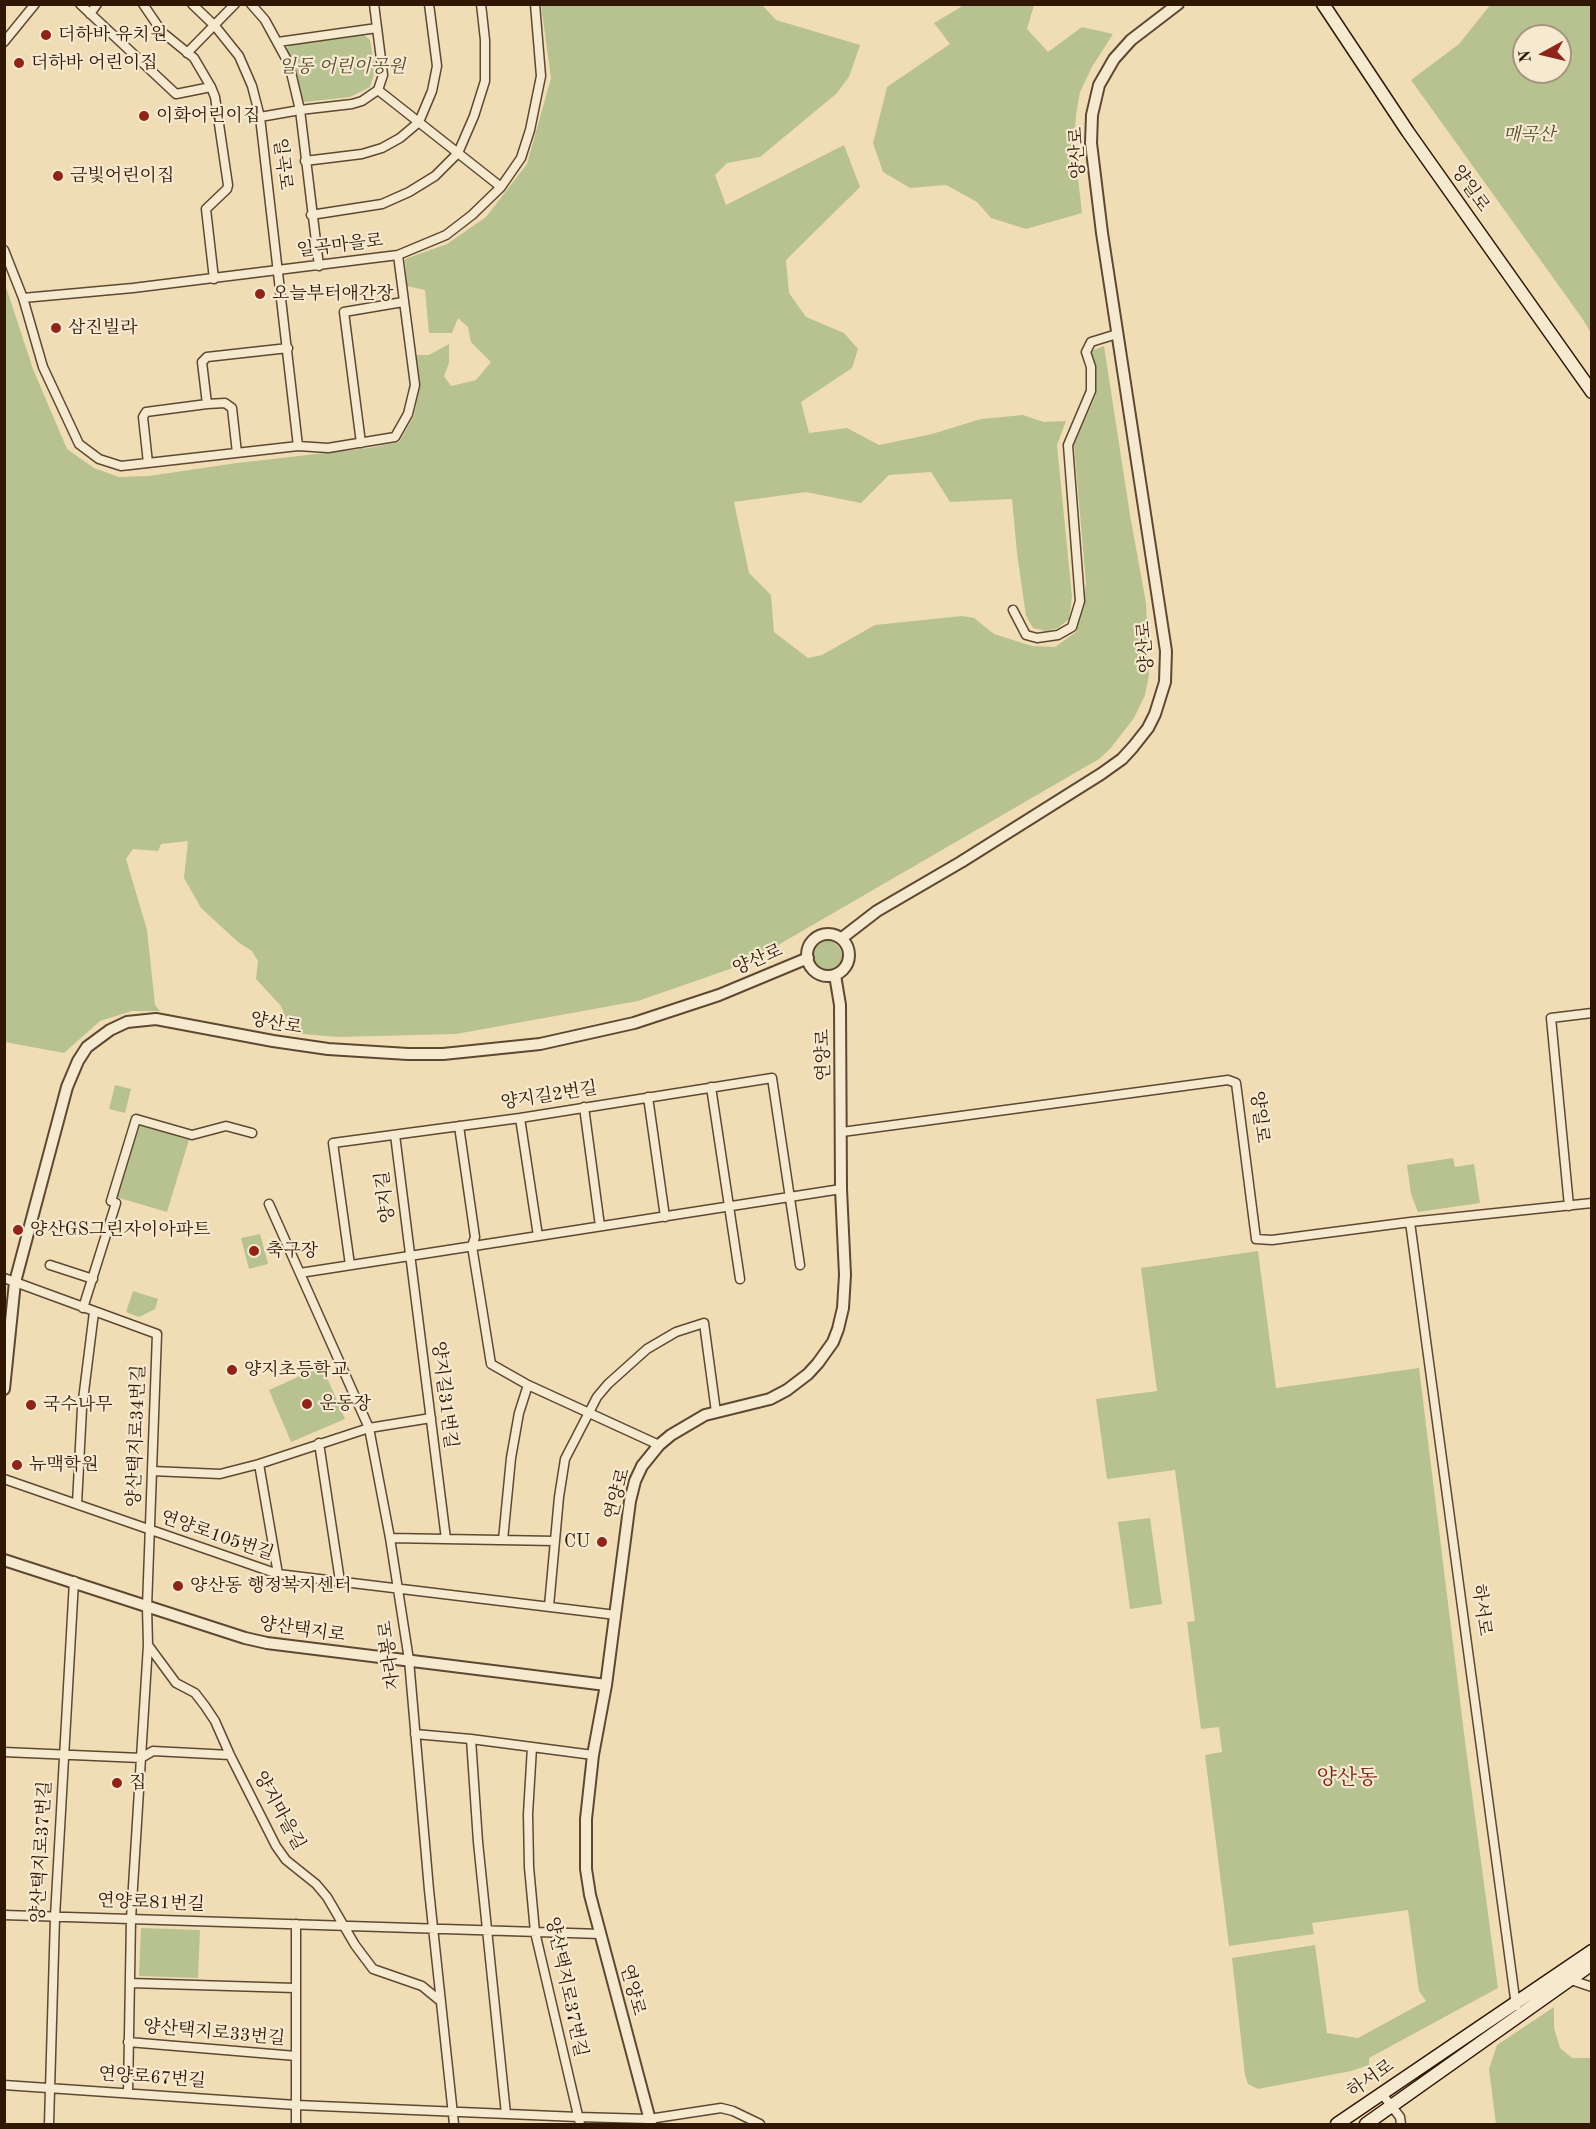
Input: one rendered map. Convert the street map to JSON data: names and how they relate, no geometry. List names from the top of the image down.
{
  "streets": {
    "main road": ["양일로", "하서로"],
    "street": [
      "양산로",
      "일곡로",
      "일곡마을로",
      "연양로",
      "양지길2번길",
      "양지길",
      "양지길31번길",
      "양산택지로34번길",
      "연양로105번길",
      "양산택지로",
      "자라봉로",
      "양지마을길",
      "양산택지로37번길",
      "연양로81번길",
      "양산택지로33번길",
      "연양로67번길"
    ]
  },
  "crossings": [
    ["양산로", "연양로"],
    ["양산로", "양산택지로34번길"],
    ["일곡로", "일곡마을로"],
    ["양일로", "연양로"],
    ["양일로", "하서로"],
    ["연양로", "연양로105번길"],
    ["연양로", "양산택지로"],
    ["연양로", "연양로81번길"],
    ["연양로", "연양로67번길"],
    ["양지길2번길", "양지길"],
    ["양지길", "양지길31번길"],
    ["양산택지로34번길", "연양로105번길"],
    ["양산택지로34번길", "양산택지로"],
    ["양산택지로34번길", "양산택지로33번길"],
    ["연양로105번길", "자라봉로"],
    ["양산택지로", "자라봉로"],
    ["양산택지로", "양산택지로37번길"],
    ["양산택지로", "양산택지로33번길"],
    ["자라봉로", "양지마을길"],
    ["자라봉로", "연양로81번길"],
    ["자라봉로", "연양로67번길"],
    ["양지마을길", "연양로81번길"],
    ["양지마을길", "양산택지로33번길"],
    ["양산택지로37번길", "연양로81번길"],
    ["양산택지로37번길", "연양로67번길"],
    ["연양로81번길", "양산택지로33번길"],
    ["양산택지로33번길", "연양로67번길"]
  ],
  "districts": ["양산동"],
  "parks": ["일동 어린이공원", "매곡산"],
  "places": [
    "더하바 유치원",
    "더하바 어린이집",
    "이화어린이집",
    "금빛어린이집",
    "오늘부터애간장",
    "삼진빌라",
    "양산GS그린자이아파트",
    "축구장",
    "양지초등학교",
    "운동장",
    "국수나무",
    "뉴맥학원",
    "CU",
    "양산동 행정복지센터",
    "집"
  ],
  "north": "left"
}
